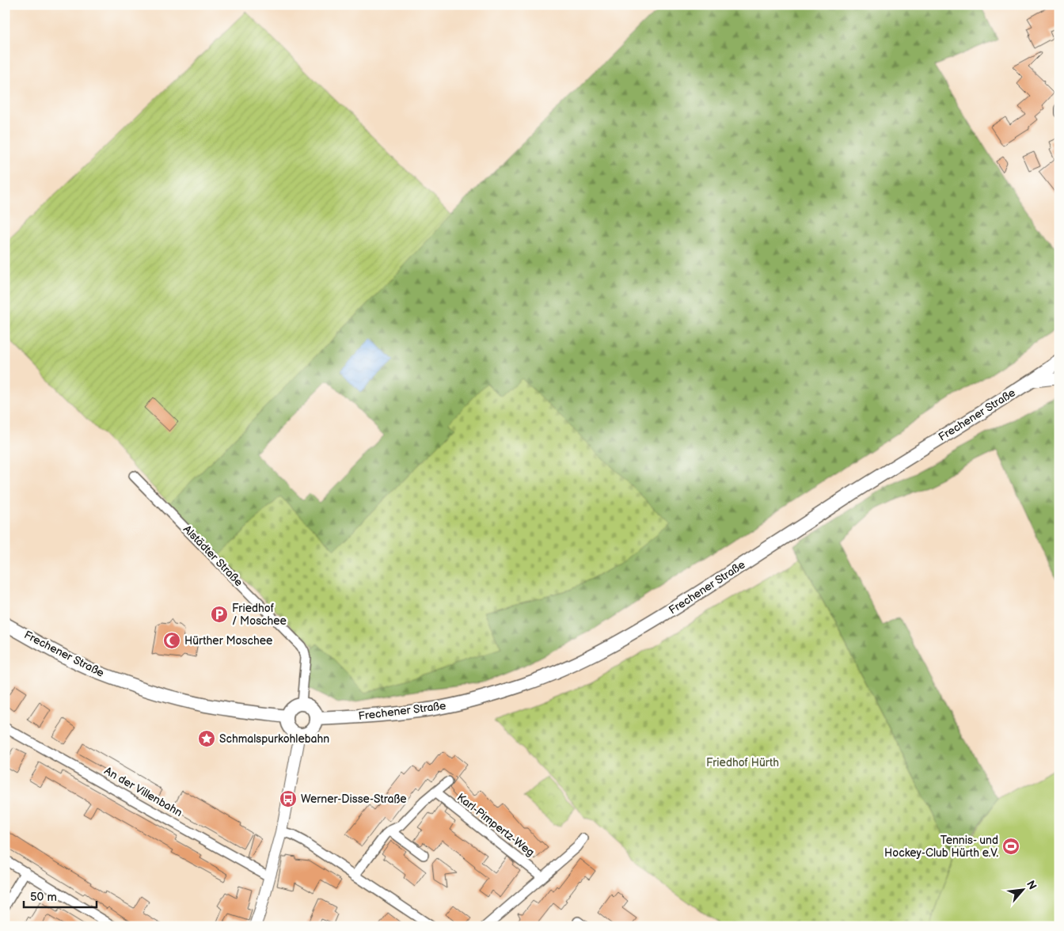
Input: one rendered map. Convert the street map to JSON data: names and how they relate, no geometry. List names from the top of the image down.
{
  "streets": {
    "main road": ["Frechener Straße"],
    "street": ["Alstädter Straße", "An der Villenbahn", "Karl-Pimpertz-Weg"]
  },
  "crossings": [
    ["Frechener Straße", "Alstädter Straße"]
  ],
  "parks": ["Friedhof Hürth"],
  "places": {
    "parking": ["Friedhof / Moschee"],
    "mosque": ["Hürther Moschee"],
    "place": ["Schmalspurkohlebahn"],
    "bus stop": ["Werner-Disse-Straße"],
    "sports": ["Tennis- und Hockey-Club Hürth e.V."]
  },
  "scale_bar": "50 m",
  "north": "top right"
}
